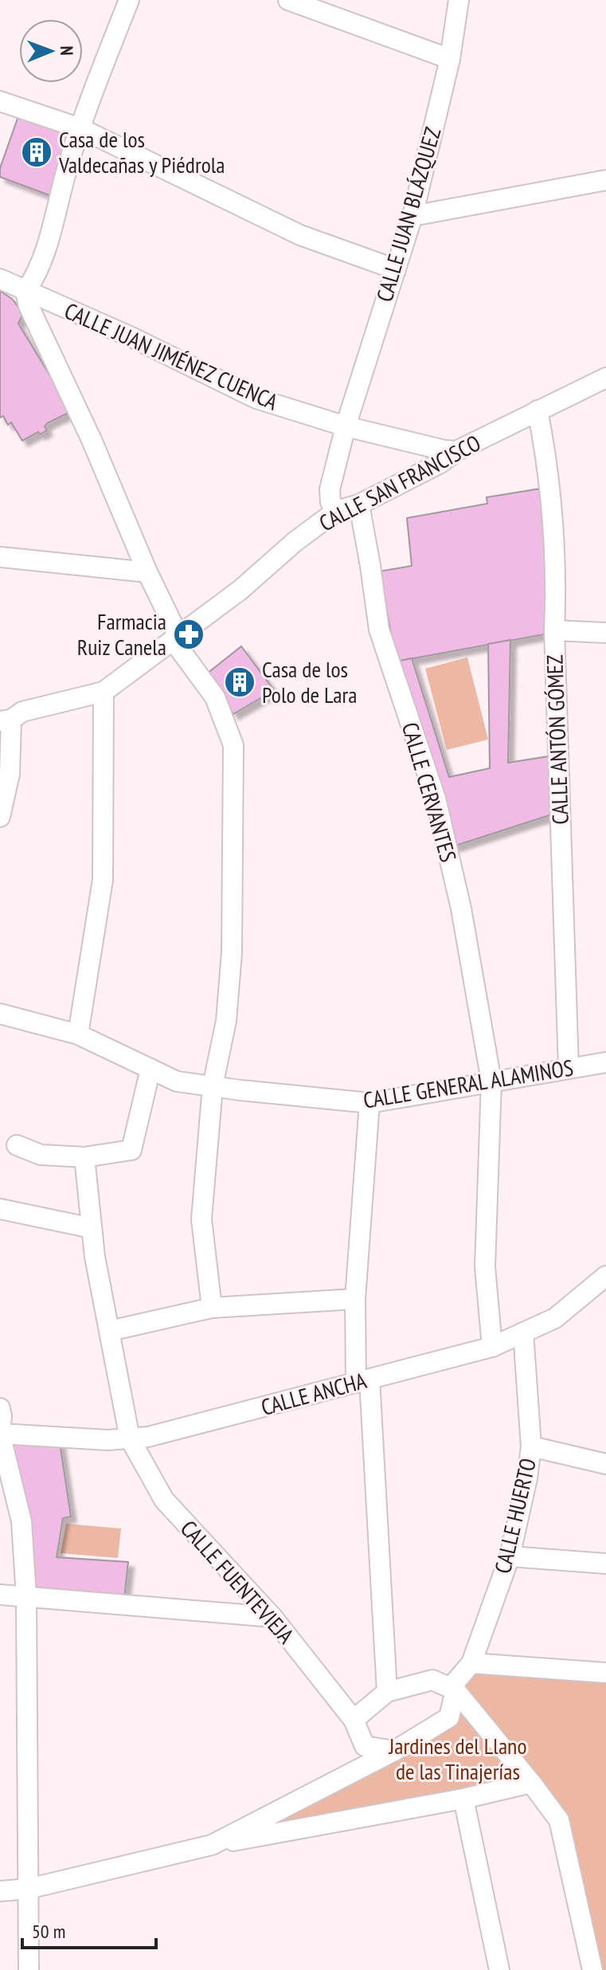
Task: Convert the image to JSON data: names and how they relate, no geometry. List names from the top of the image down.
{
  "streets": {
    "street": [
      "CALLE JUAN BLÁZQUEZ",
      "CALLE JUAN JIMÉNEZ CUENCA",
      "CALLE SAN FRANCISCO",
      "CALLE ANTÓN GÓMEZ",
      "CALLE CERVANTES",
      "CALLE GENERAL ALAMINOS",
      "CALLE ANCHA",
      "CALLE HUERTO",
      "CALLE FUENTEVIEJA"
    ]
  },
  "crossings": [
    ["CALLE JUAN BLÁZQUEZ", "CALLE JUAN JIMÉNEZ CUENCA"],
    ["CALLE JUAN BLÁZQUEZ", "CALLE SAN FRANCISCO"],
    ["CALLE JUAN JIMÉNEZ CUENCA", "CALLE SAN FRANCISCO"],
    ["CALLE SAN FRANCISCO", "CALLE ANTÓN GÓMEZ"],
    ["CALLE SAN FRANCISCO", "CALLE CERVANTES"],
    ["CALLE ANTÓN GÓMEZ", "CALLE GENERAL ALAMINOS"],
    ["CALLE CERVANTES", "CALLE GENERAL ALAMINOS"],
    ["CALLE CERVANTES", "CALLE ANCHA"],
    ["CALLE ANCHA", "CALLE HUERTO"],
    ["CALLE ANCHA", "CALLE FUENTEVIEJA"]
  ],
  "parks": ["Jardines del Llano de las Tinajerías"],
  "places": {
    "building": ["Casa de los Valdecañas y Piédrola", "Casa de los Polo de Lara"],
    "pharmacy": ["Farmacia Ruiz Canela"]
  },
  "scale_bar": "50 m",
  "north": "right"
}
